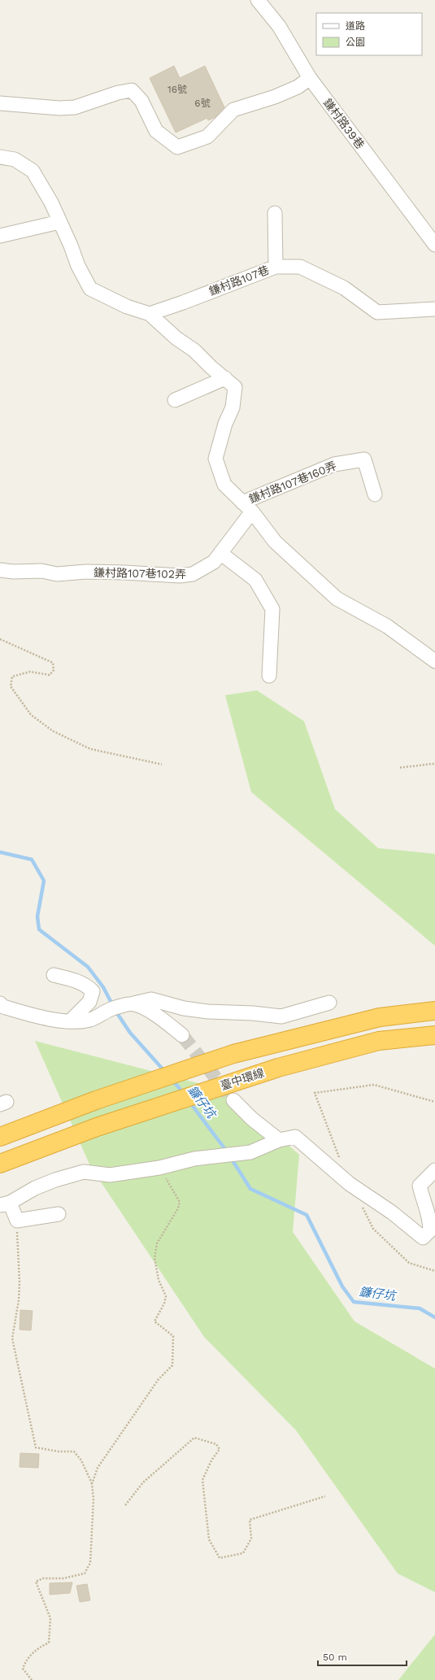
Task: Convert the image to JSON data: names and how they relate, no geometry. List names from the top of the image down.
{
  "streets": {
    "highway": ["臺中環線"],
    "street": [
      "鎌村路39巷",
      "鎌村路107巷",
      "鎌村路107巷160弄",
      "鎌村路107巷102弄"
    ]
  },
  "crossings": [
    ["鎌村路107巷160弄", "鎌村路107巷102弄"]
  ],
  "water": ["鐮仔坑"],
  "house_numbers": ["16號", "6號"],
  "legend": ["道路", "公園"],
  "scale_bar": "50 m"
}
